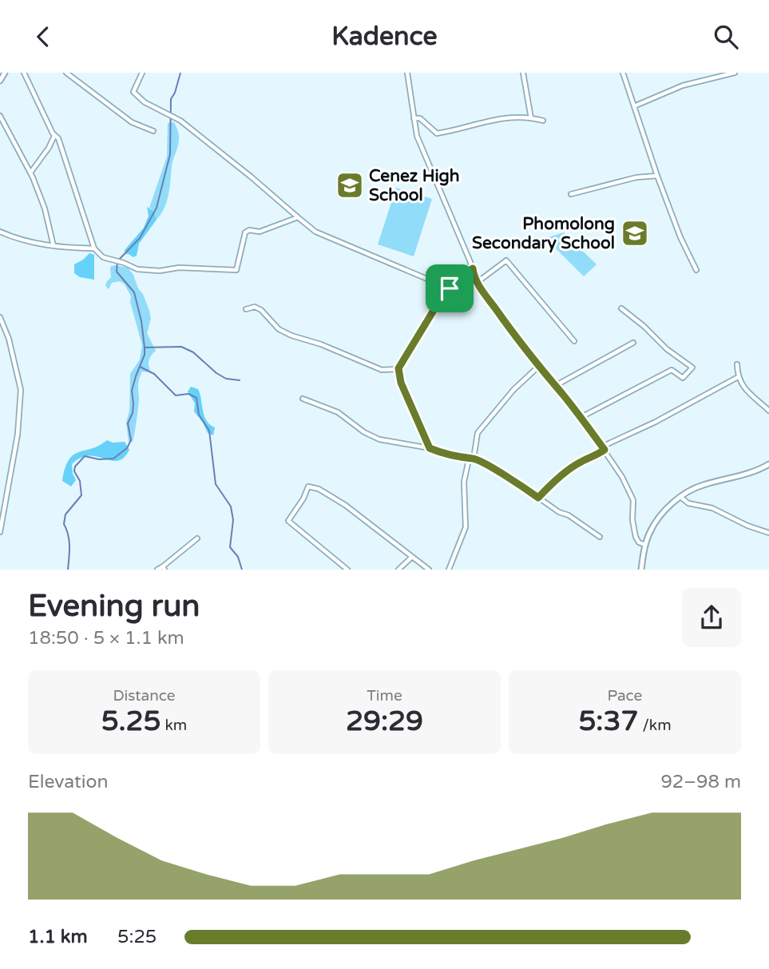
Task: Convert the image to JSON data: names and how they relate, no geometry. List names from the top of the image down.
{
  "places": {
    "school or university": ["Cenez High School", "Phomolong Secondary School"]
  },
  "page": {
    "header": "Kadence",
    "heading": ["Evening run", "18:50 · 5 × 1.1 km"],
    "stats": [
      ["Distance", "5.25 km"],
      ["Time", "29:29"],
      ["Pace", "5:37 /km"]
    ],
    "chart": ["Elevation", "92–98 m"],
    "list": [
      {
        "name": "1.1 km",
        "note": "5:25"
      }
    ]
  }
}
